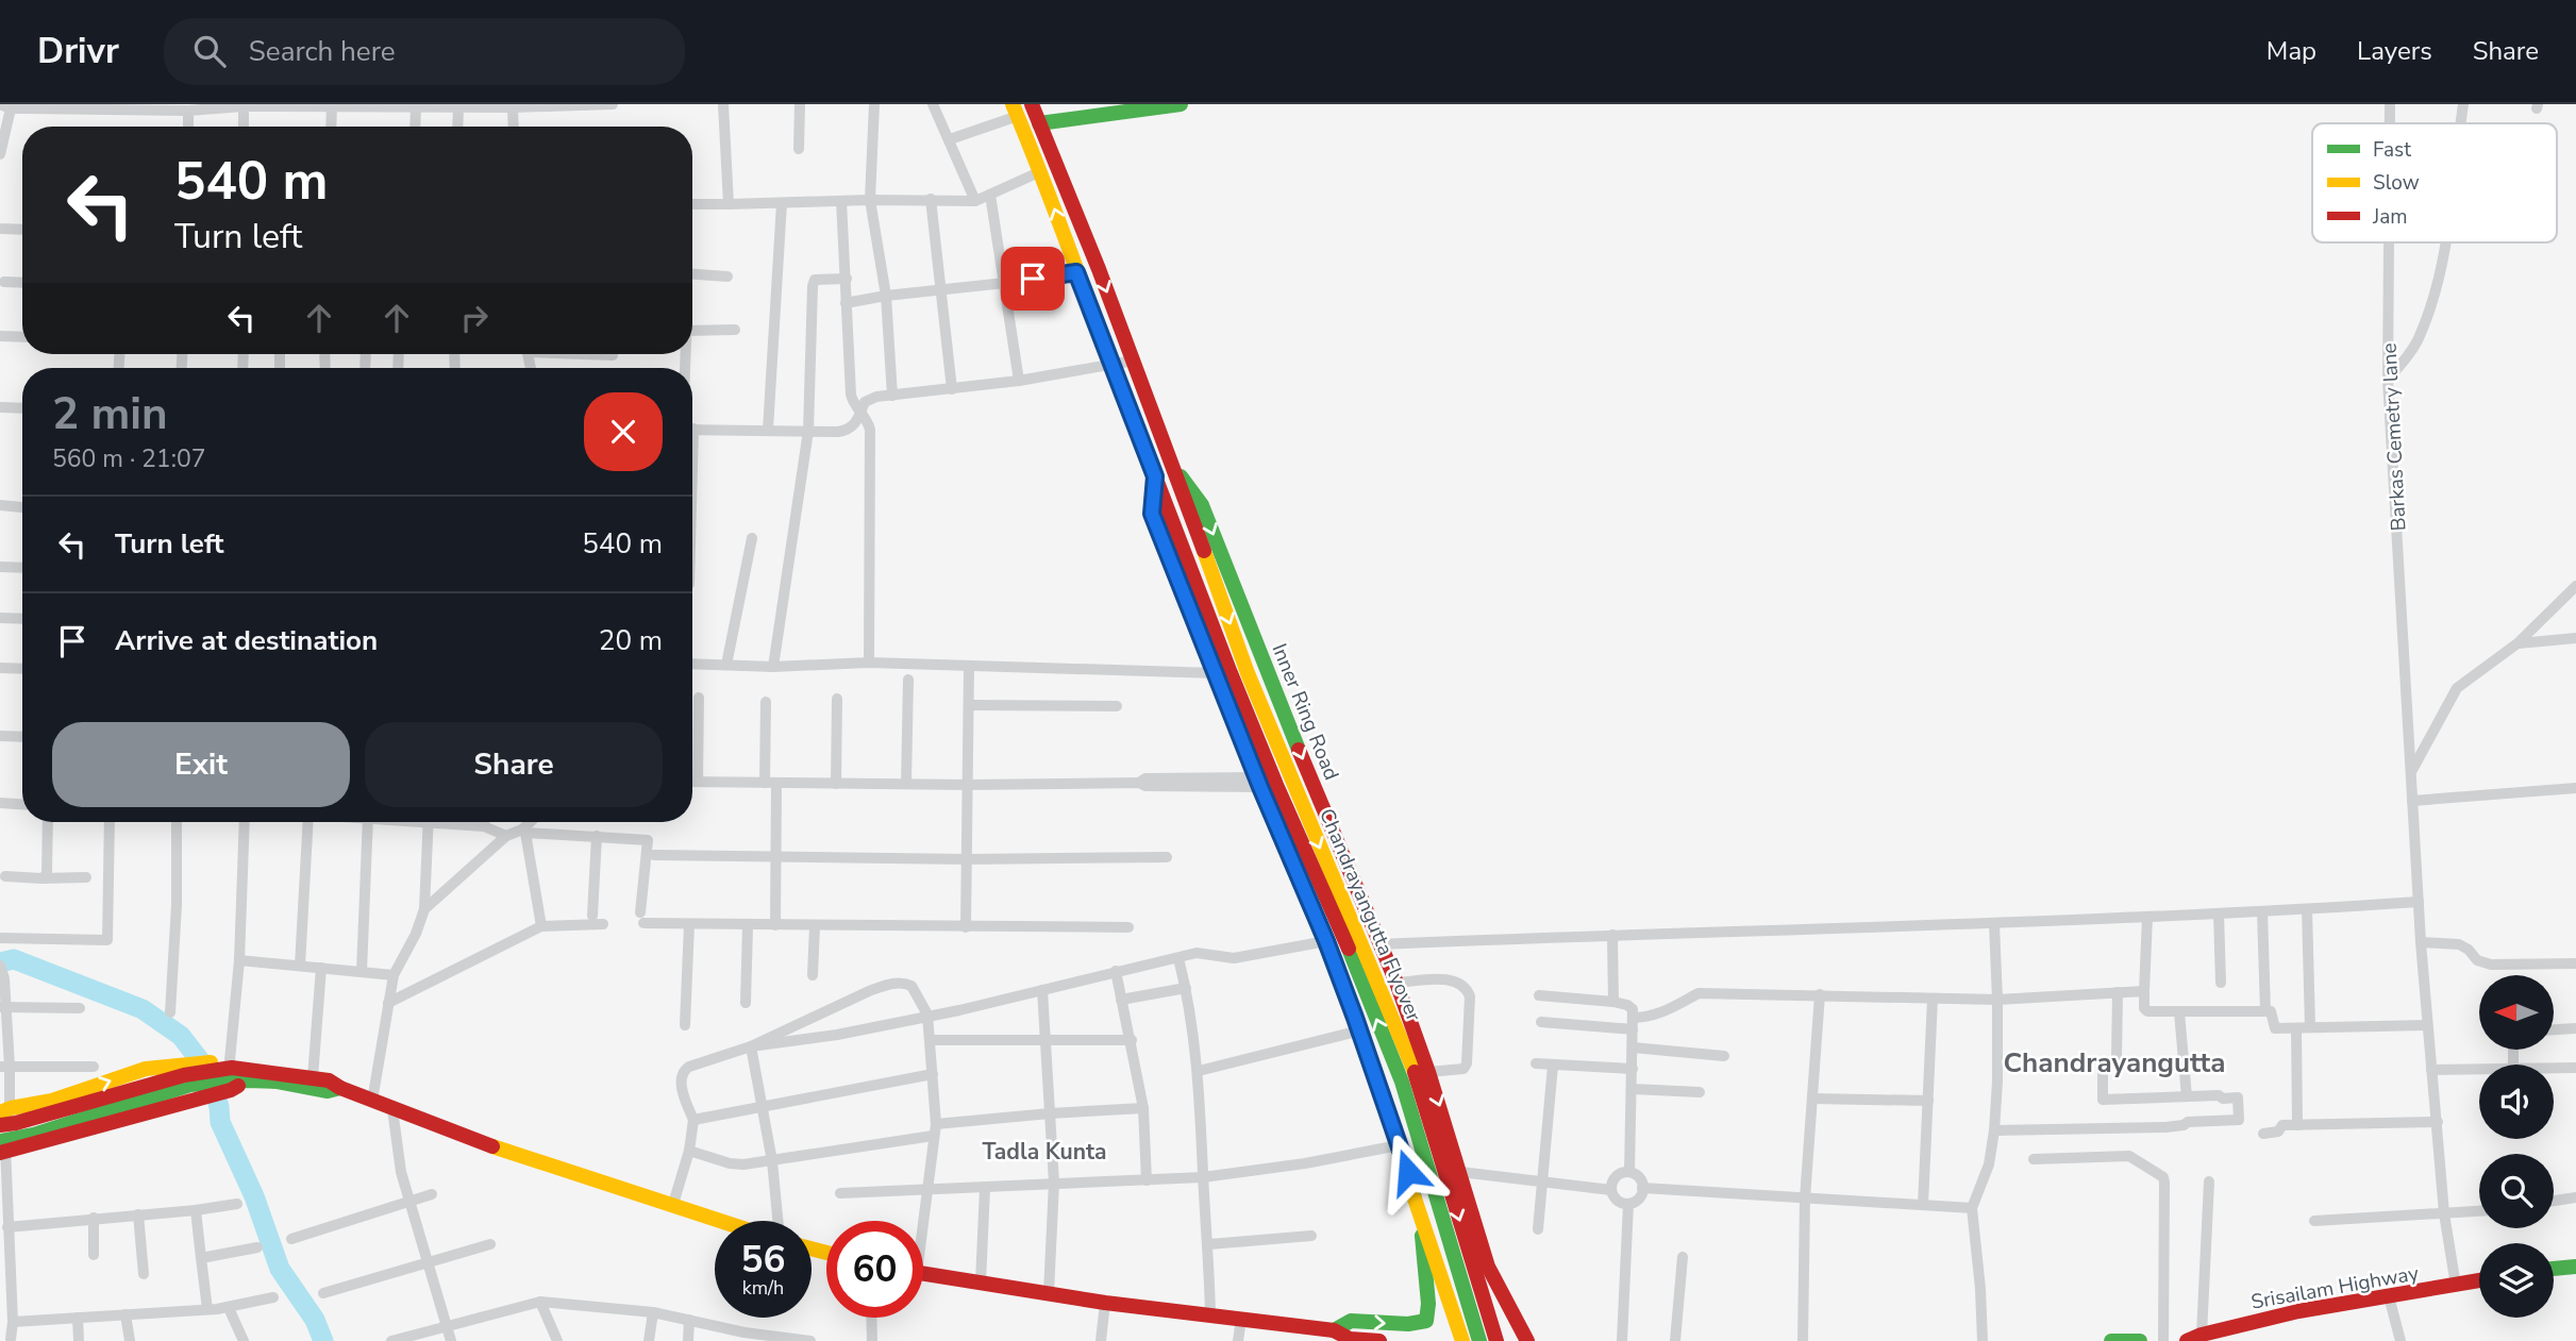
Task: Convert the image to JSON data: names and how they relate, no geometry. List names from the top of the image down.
{
  "streets": {
    "main road": ["Inner Ring Road", "Chandrayangutta Flyover", "Srisailam Highway"],
    "street": ["Barkas Cemetry lane"]
  },
  "crossings": [
    ["Barkas Cemetry lane", "Srisailam Highway"],
    ["Inner Ring Road", "Chandrayangutta Flyover"]
  ],
  "districts": ["Chandrayangutta", "Tadla Kunta"],
  "legend": ["Fast", "Slow", "Jam"],
  "north": "left",
  "page": {
    "header": "Drivr",
    "search": "Search here",
    "nav": ["Map", "Layers", "Share"],
    "turn": ["540 m", "Turn left"],
    "heading": ["2 min", "560 m · 21:07"],
    "list": [
      {
        "name": "Turn left",
        "value": "540 m"
      },
      {
        "name": "Arrive at destination",
        "value": "20 m"
      }
    ],
    "buttons": ["Exit", "Share"],
    "speed": "56 km/h",
    "limit": "60"
  }
}
